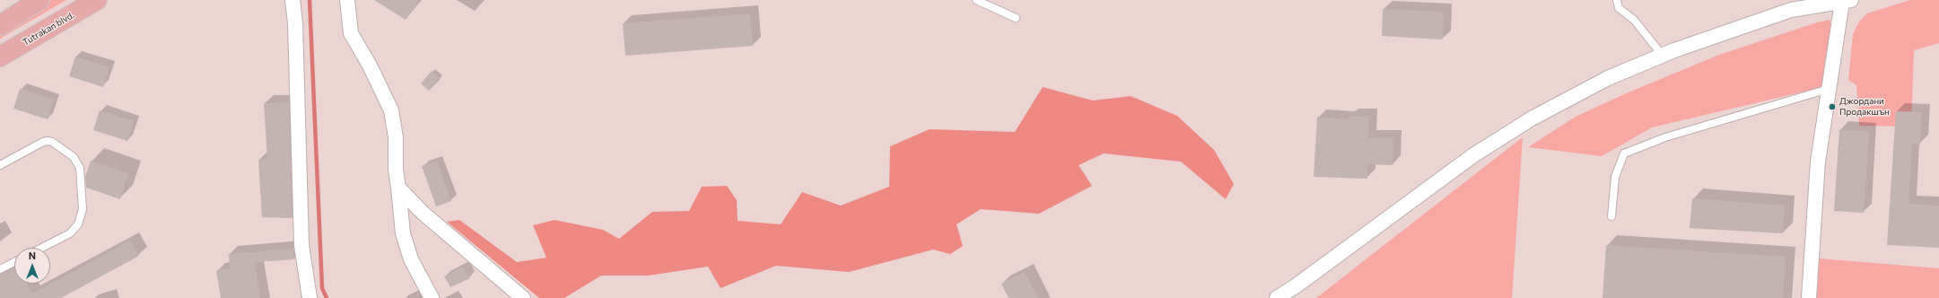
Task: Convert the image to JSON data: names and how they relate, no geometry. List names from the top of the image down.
{
  "streets": {
    "main road": ["Tutrakan blvd."]
  },
  "places": ["Джордани Продакшън"],
  "north": "top"
}
